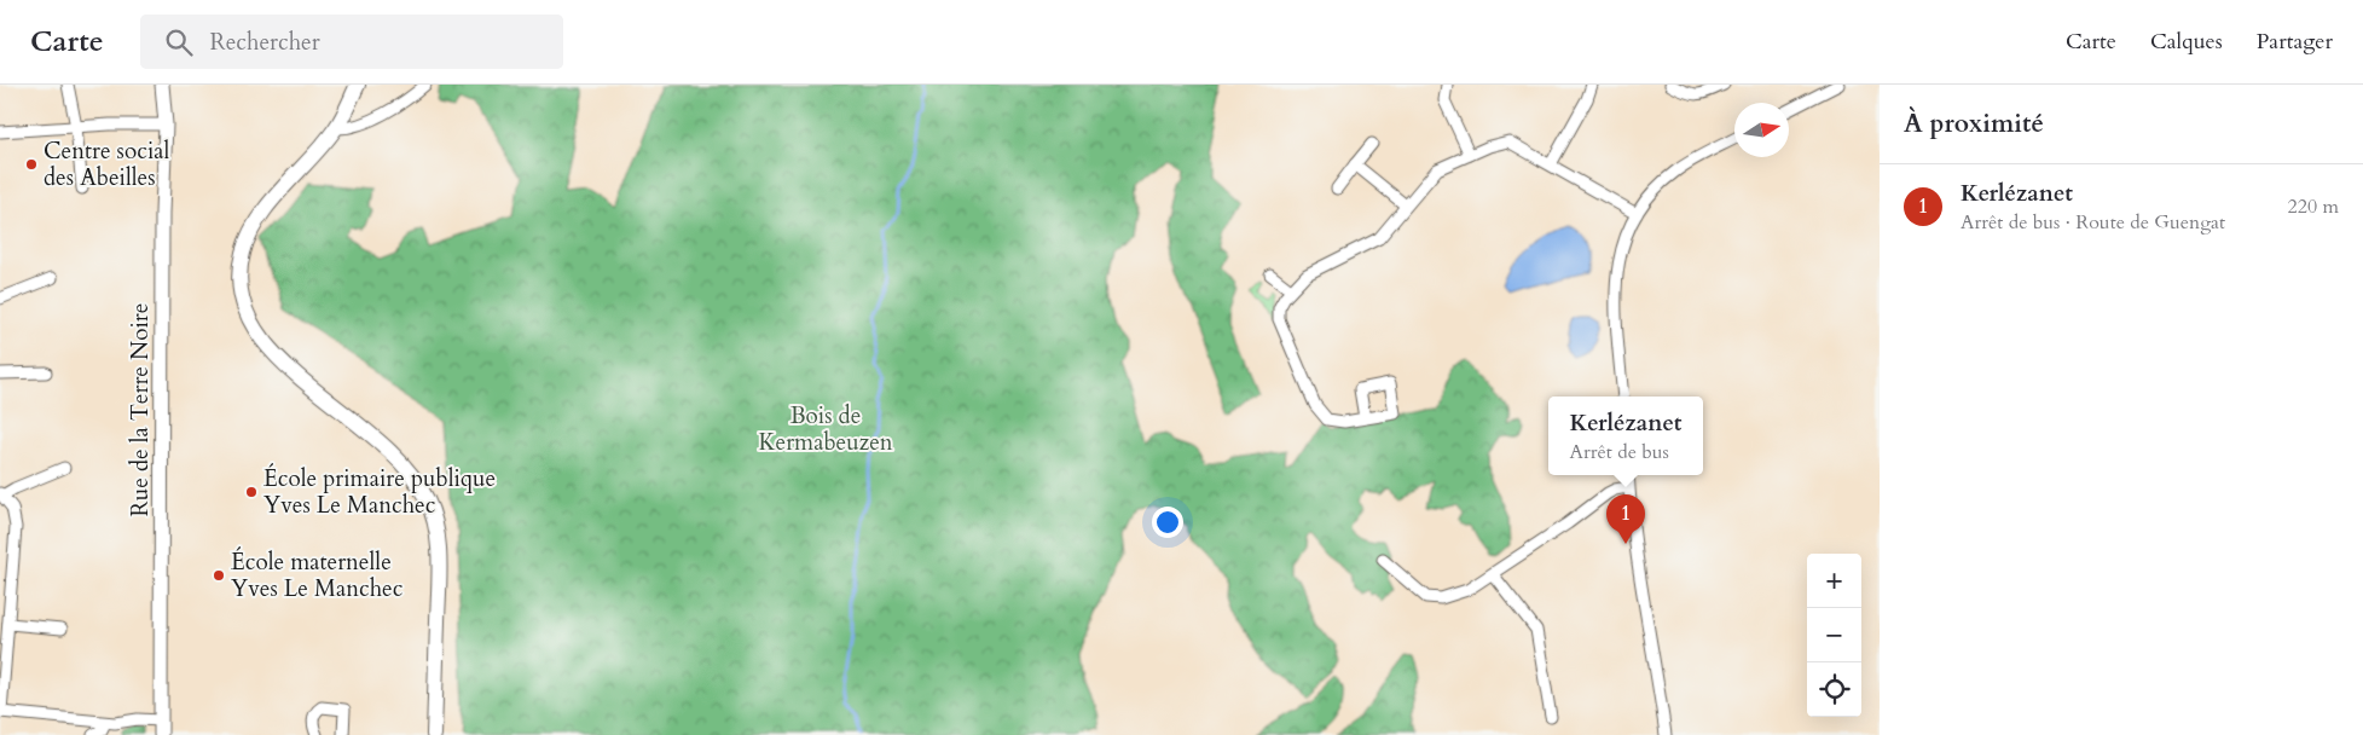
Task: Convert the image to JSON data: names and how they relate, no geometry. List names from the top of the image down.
{
  "streets": {
    "street": ["Rue de la Terre Noire"]
  },
  "parks": ["Bois de Kermabeuzen"],
  "places": ["Centre social des Abeilles", "École primaire publique Yves Le Manchec", "École maternelle Yves Le Manchec"],
  "north": "right",
  "page": {
    "header": "Carte",
    "search": "Rechercher",
    "nav": ["Carte", "Calques", "Partager"],
    "heading": "À proximité",
    "list": [
      {
        "mark": "1",
        "name": "Kerlézanet",
        "note": "Arrêt de bus · Route de Guengat",
        "value": "220 m"
      }
    ],
    "popup": ["Kerlézanet", "Arrêt de bus"],
    "pins": "1",
    "map_buttons": ["+", "−"]
  }
}
